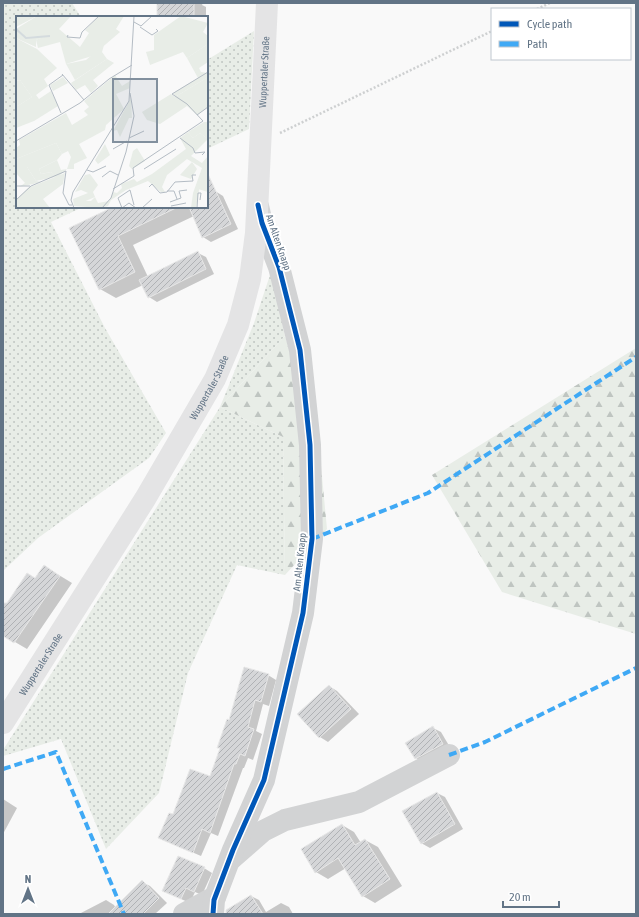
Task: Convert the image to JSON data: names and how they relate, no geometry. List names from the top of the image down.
{
  "streets": {
    "main road": ["Wuppertaler Straße"],
    "street": ["Am Alten Knapp"]
  },
  "crossings": [
    ["Wuppertaler Straße", "Am Alten Knapp"]
  ],
  "legend": ["Cycle path", "Path"],
  "scale_bar": "20 m",
  "north": "top"
}
